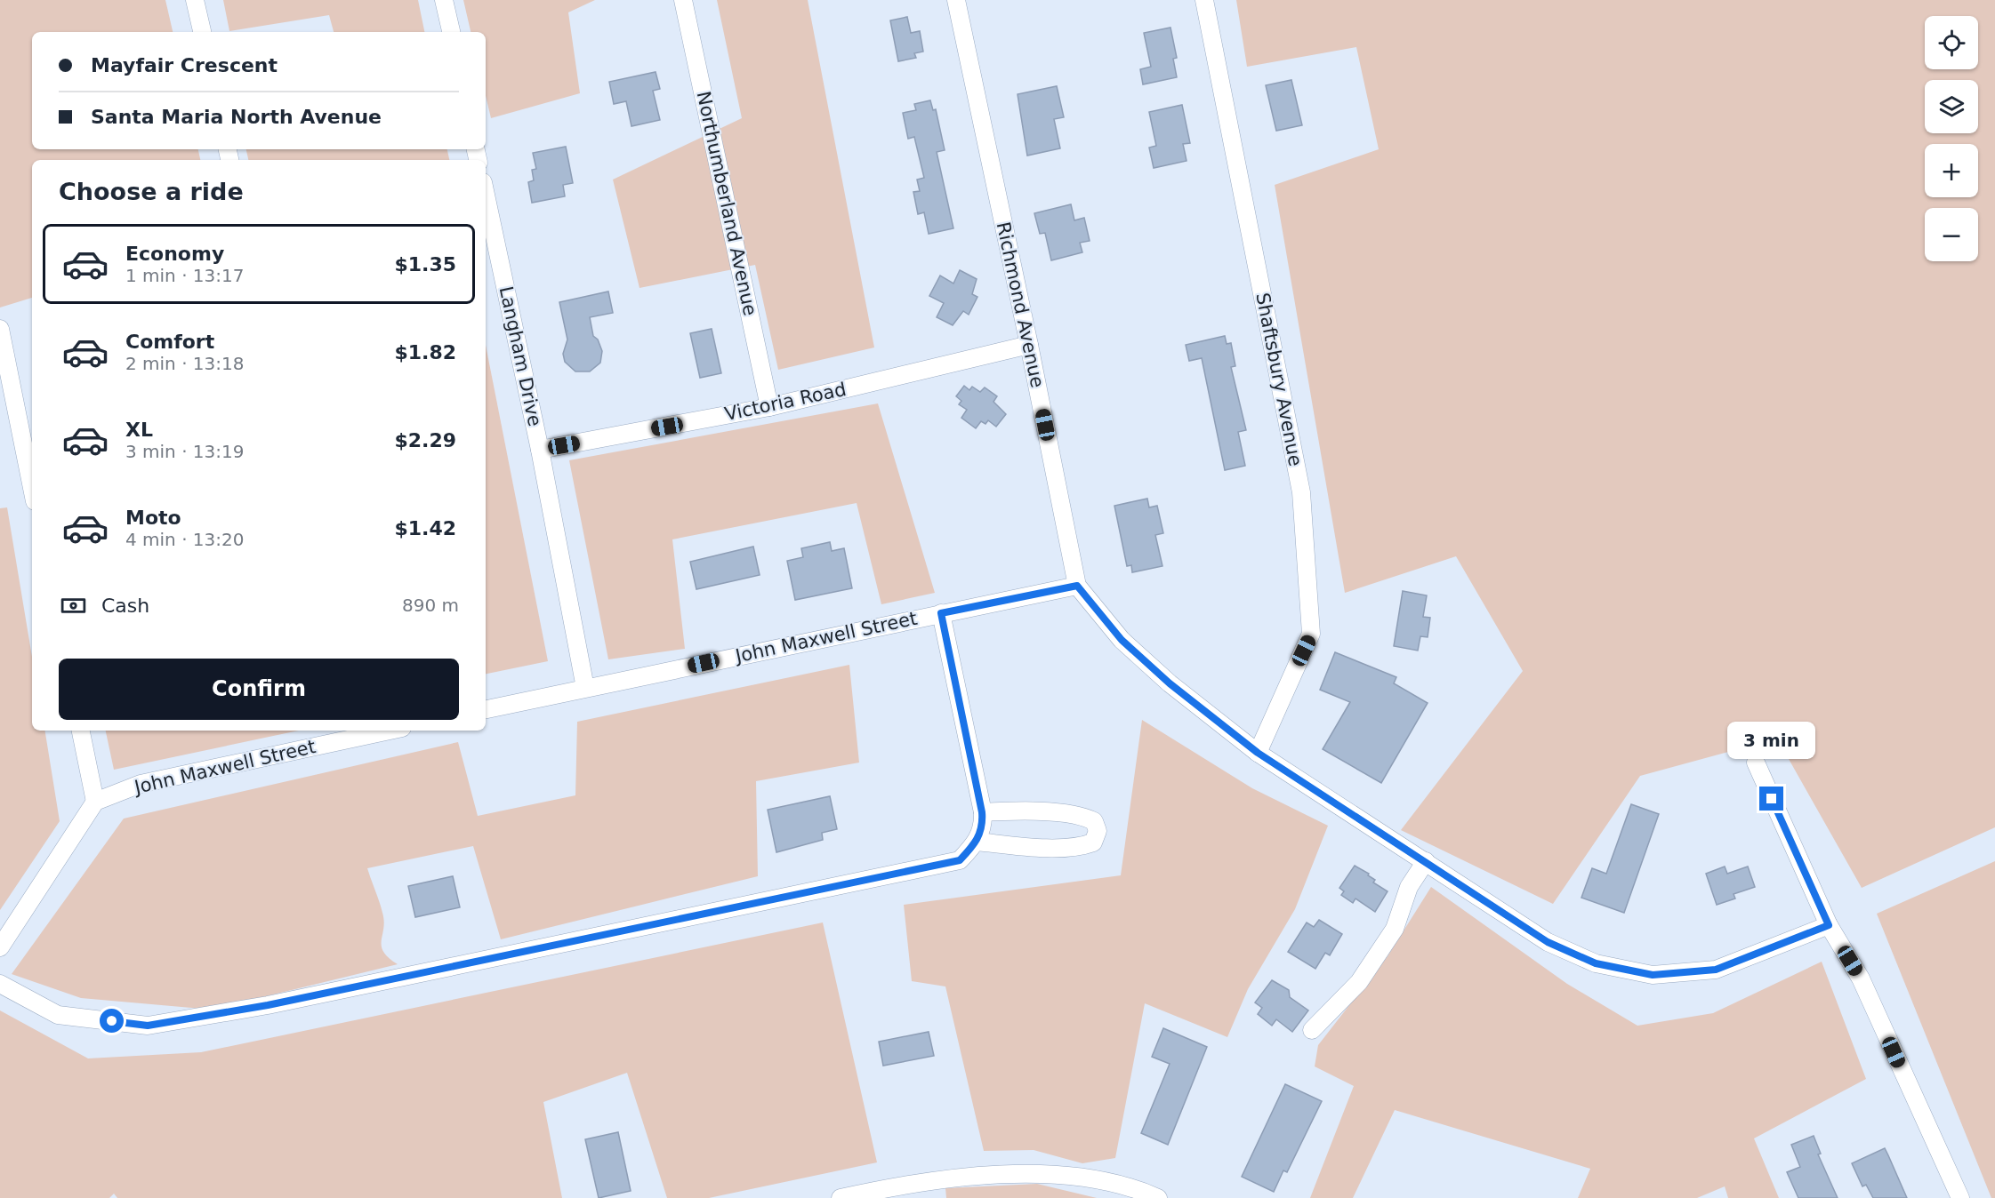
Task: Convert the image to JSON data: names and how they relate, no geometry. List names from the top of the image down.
{
  "streets": {
    "street": [
      "Northumberland Avenue",
      "Richmond Avenue",
      "Langham Drive",
      "Shaftsbury Avenue",
      "Victoria Road",
      "John Maxwell Street"
    ]
  },
  "crossings": [
    ["Northumberland Avenue", "Victoria Road"],
    ["Richmond Avenue", "Shaftsbury Avenue"],
    ["Richmond Avenue", "Victoria Road"],
    ["Richmond Avenue", "John Maxwell Street"],
    ["Langham Drive", "Victoria Road"],
    ["Langham Drive", "John Maxwell Street"]
  ],
  "page": {
    "map_buttons": ["+", "−"],
    "banner": ["Mayfair Crescent", "Santa Maria North Avenue"],
    "heading": "Choose a ride",
    "list": [
      {
        "name": "Economy",
        "note": "1 min · 13:17",
        "value": "$1.35"
      },
      {
        "name": "Comfort",
        "note": "2 min · 13:18",
        "value": "$1.82"
      },
      {
        "name": "XL",
        "note": "3 min · 13:19",
        "value": "$2.29"
      },
      {
        "name": "Moto",
        "note": "4 min · 13:20",
        "value": "$1.42"
      }
    ],
    "pay": ["Cash", "890 m"],
    "buttons": "Confirm",
    "bubble": "3 min"
  }
}
